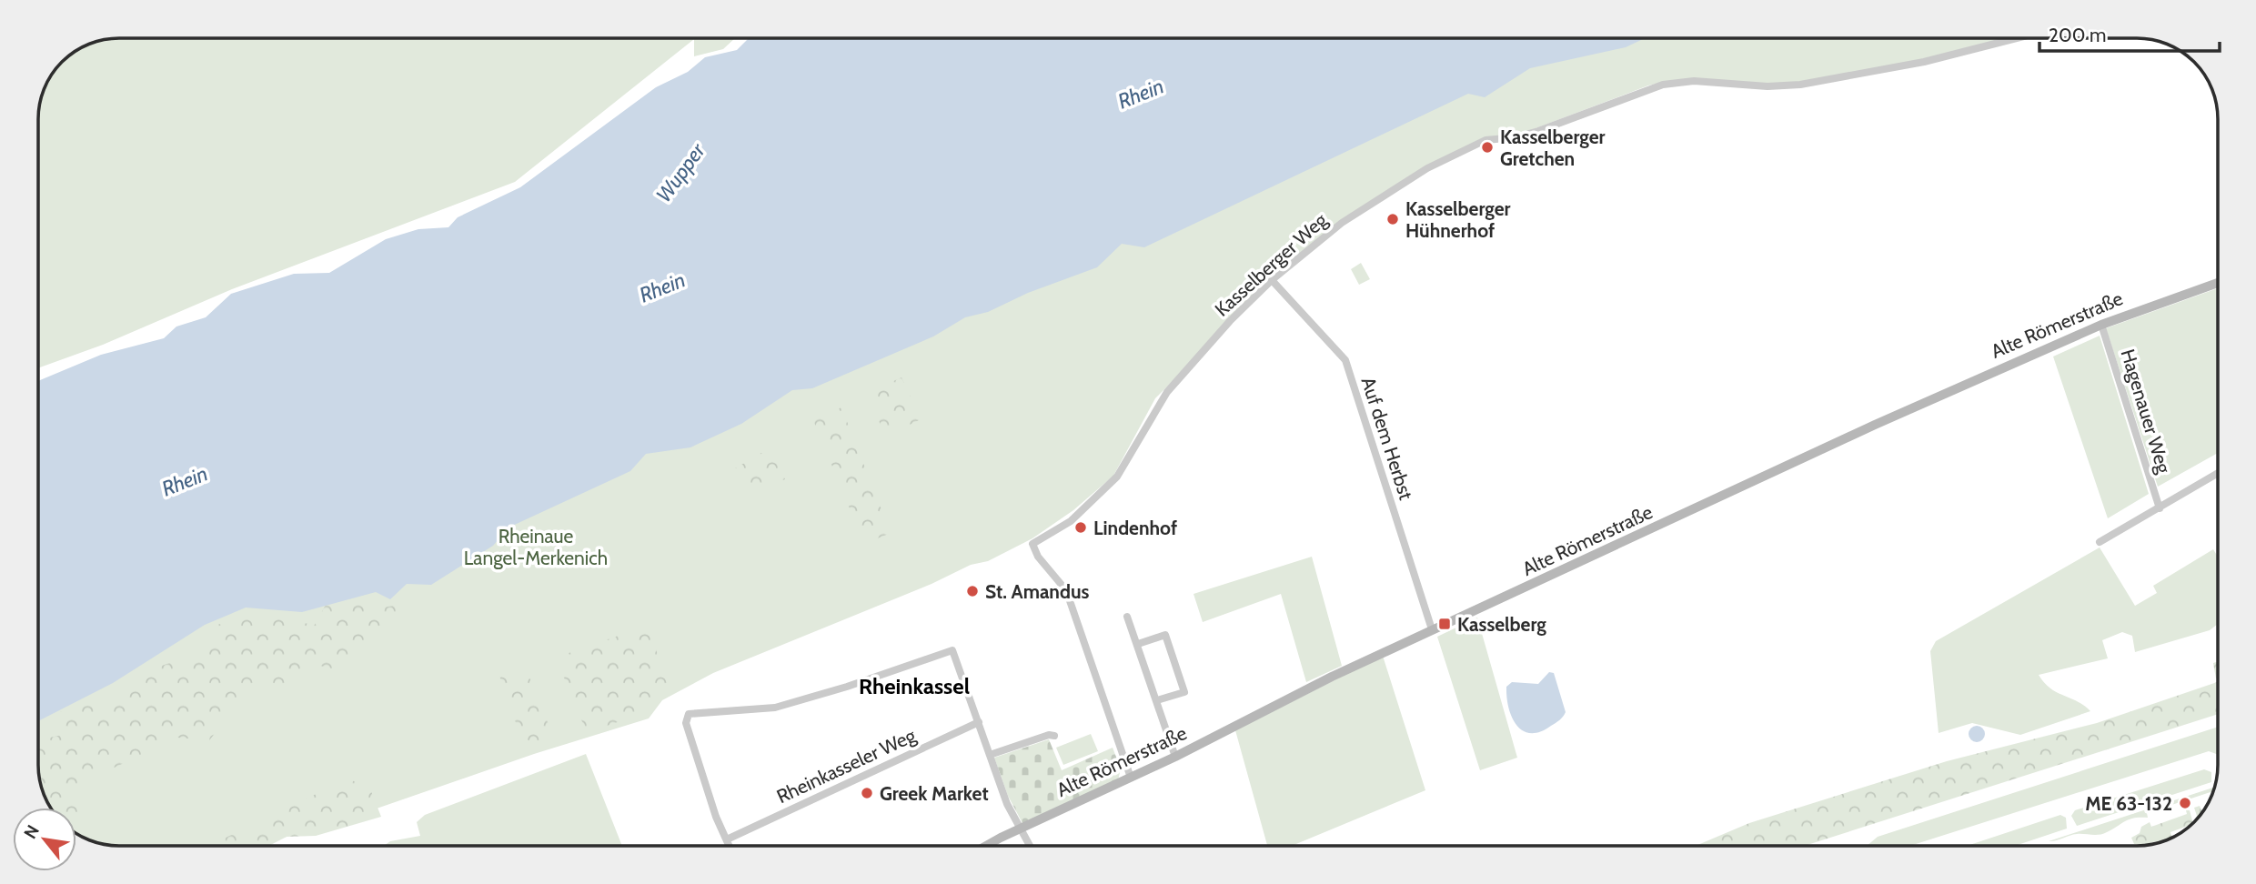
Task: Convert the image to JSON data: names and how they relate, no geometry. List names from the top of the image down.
{
  "streets": {
    "street": [
      "Kasselberger Weg",
      "Alte Römerstraße",
      "Hagenauer Weg",
      "Auf dem Herbst",
      "Rheinkasseler Weg"
    ]
  },
  "crossings": [
    ["Kasselberger Weg", "Alte Römerstraße"],
    ["Kasselberger Weg", "Auf dem Herbst"],
    ["Alte Römerstraße", "Hagenauer Weg"],
    ["Alte Römerstraße", "Auf dem Herbst"]
  ],
  "districts": ["Rheinkassel"],
  "water": ["Rhein", "Wupper"],
  "parks": ["Rheinaue Langel-Merkenich"],
  "places": {
    "other": [
      "Kasselberger Gretchen",
      "Kasselberger Hühnerhof",
      "Lindenhof",
      "St. Amandus",
      "Greek Market",
      "ME 63-132"
    ],
    "transit": ["Kasselberg"]
  },
  "scale_bar": "200 m",
  "north": "top left"
}
